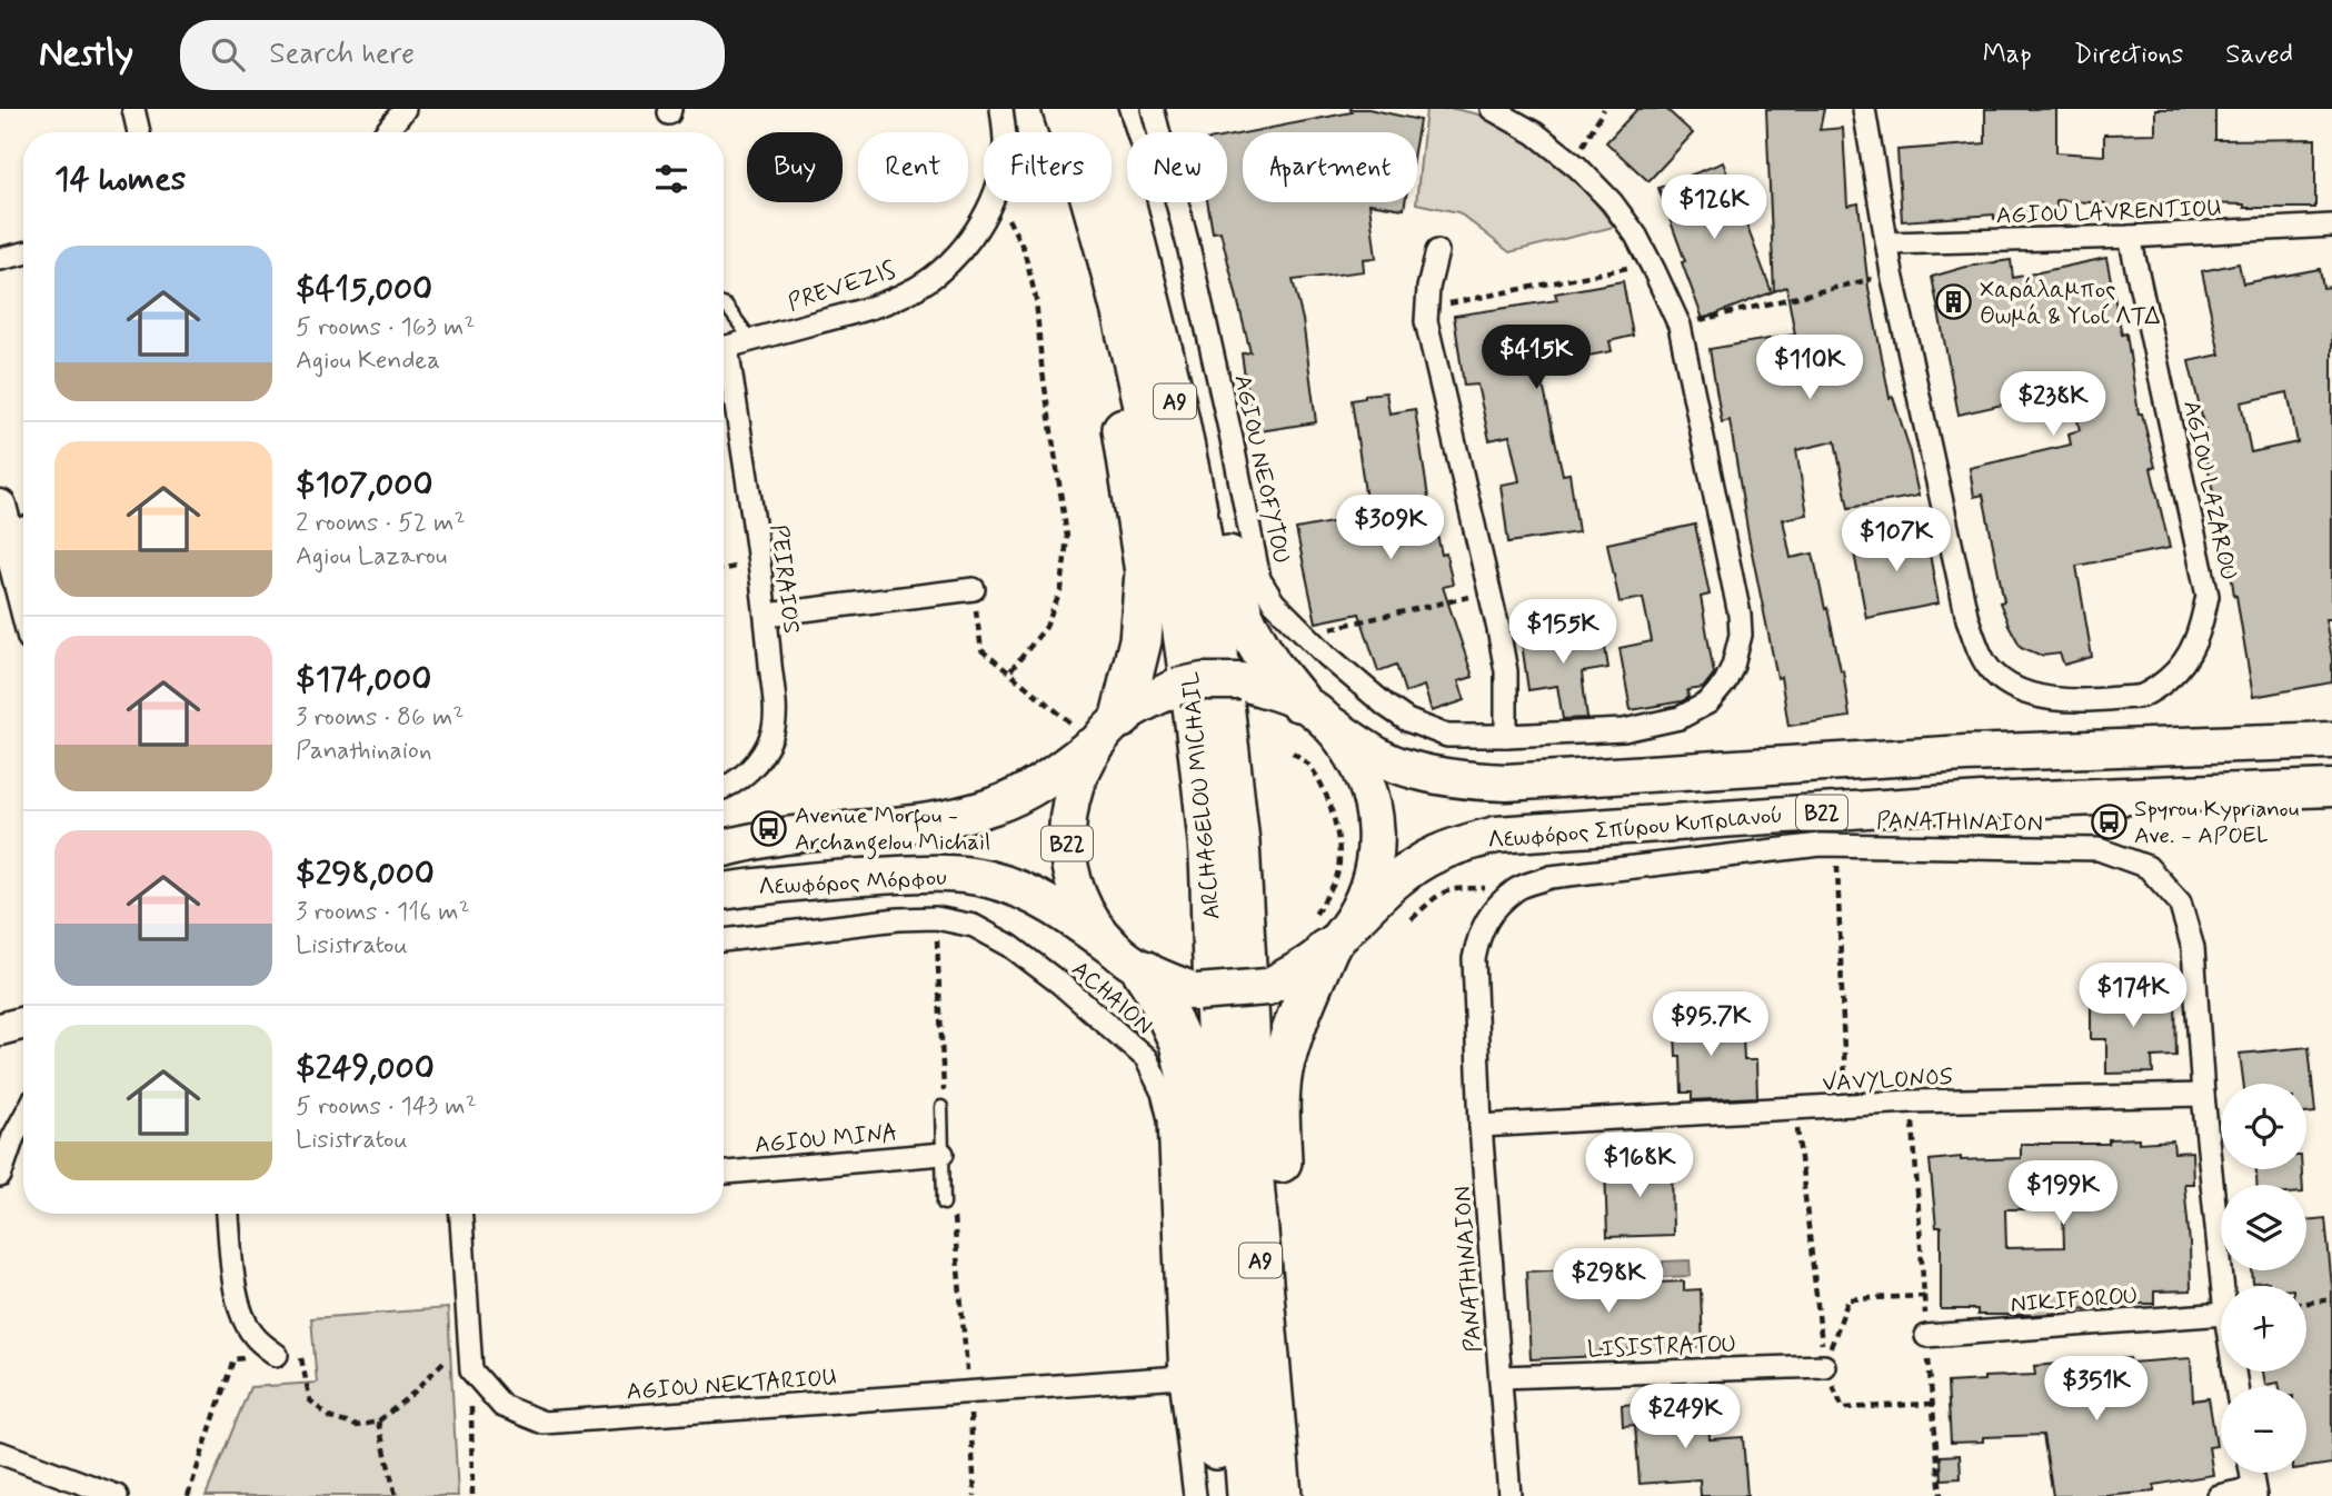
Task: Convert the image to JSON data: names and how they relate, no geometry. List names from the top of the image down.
{
  "streets": {
    "highway": ["A9", "ARCHAGELOU MICHAIL"],
    "main road": ["B22", "Λεωφόρος Σπύρου Κυπριανού", "Λεωφόρος Μόρφου"],
    "street": [
      "AGIOU LAVRENTIOU",
      "PREVEZIS",
      "AGIOU NEOFYTOU",
      "AGIOU LAZAROU",
      "PEIRAIOS",
      "PANATHINAION",
      "ACHAION",
      "VAVYLONOS",
      "AGIOU MINA",
      "NIKIFOROU",
      "LISISTRATOU",
      "AGIOU NEKTARIOU"
    ]
  },
  "crossings": [
    ["AGIOU LAVRENTIOU", "AGIOU LAZAROU"],
    ["B22", "Λεωφόρος Σπύρου Κυπριανού"],
    ["B22", "Λεωφόρος Μόρφου"],
    ["PANATHINAION", "VAVYLONOS"],
    ["PANATHINAION", "LISISTRATOU"],
    ["ACHAION", "AGIOU NEKTARIOU"]
  ],
  "places": {
    "building": ["Χαράλαμπος Θωμά & Υιοί ΛΤΔ"],
    "bus stop": ["Spyrou Kyprianou Ave. - APOEL", "Avenue Morfou - Archangelou Michail"]
  },
  "page": {
    "header": "Nestly",
    "search": "Search here",
    "nav": ["Map", "Directions", "Saved"],
    "chip": [
      "Buy",
      "Rent",
      "Filters",
      "New",
      "Apartment"
    ],
    "heading": "14 homes",
    "price": [
      "$126K",
      "$415K",
      "$110K",
      "$238K",
      "$309K",
      "$107K",
      "$155K",
      "$174K",
      "$95.7K",
      "$168K",
      "$199K",
      "$298K",
      "$351K",
      "$249K"
    ],
    "list": [
      {
        "name": "$415,000",
        "note": "5 rooms · 163 m² · Agiou Kendea"
      },
      {
        "name": "$107,000",
        "note": "2 rooms · 52 m² · Agiou Lazarou"
      },
      {
        "name": "$174,000",
        "note": "3 rooms · 86 m² · Panathinaion"
      },
      {
        "name": "$298,000",
        "note": "3 rooms · 116 m² · Lisistratou"
      },
      {
        "name": "$249,000",
        "note": "5 rooms · 143 m² · Lisistratou"
      }
    ],
    "map_buttons": ["+", "−"]
  }
}
